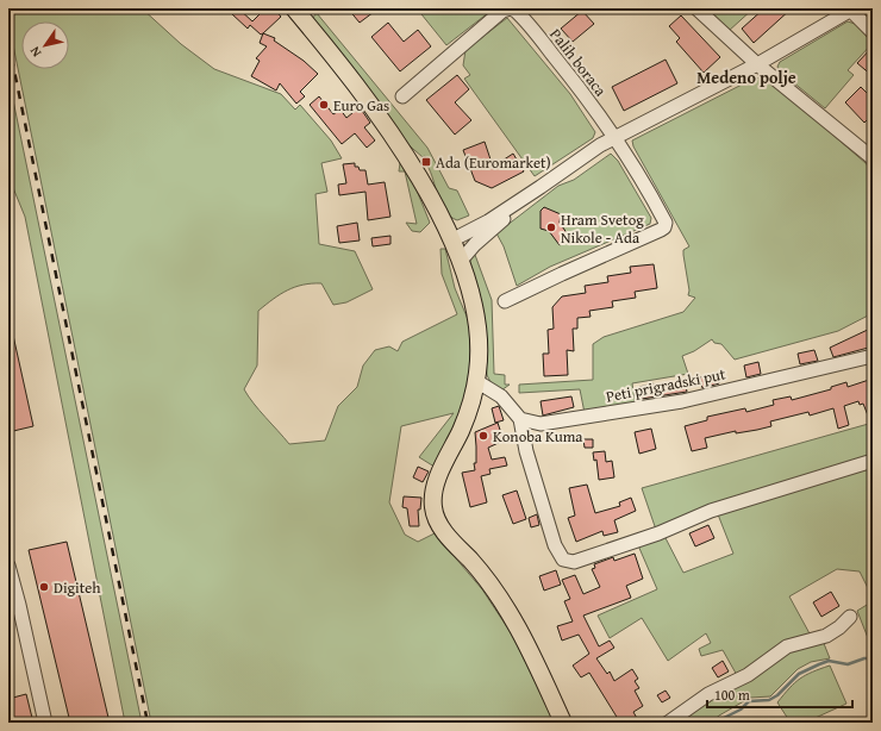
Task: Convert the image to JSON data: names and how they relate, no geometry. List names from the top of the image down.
{
  "streets": {
    "street": ["Palih boraca", "Peti prigradski put"]
  },
  "districts": ["Medeno polje"],
  "places": {
    "other": [
      "Euro Gas",
      "Hram Svetog Nikole - Ada",
      "Konoba Kuma",
      "Digiteh"
    ],
    "transit": ["Ada (Euromarket)"]
  },
  "scale_bar": "100 m",
  "north": "bottom left"
}
